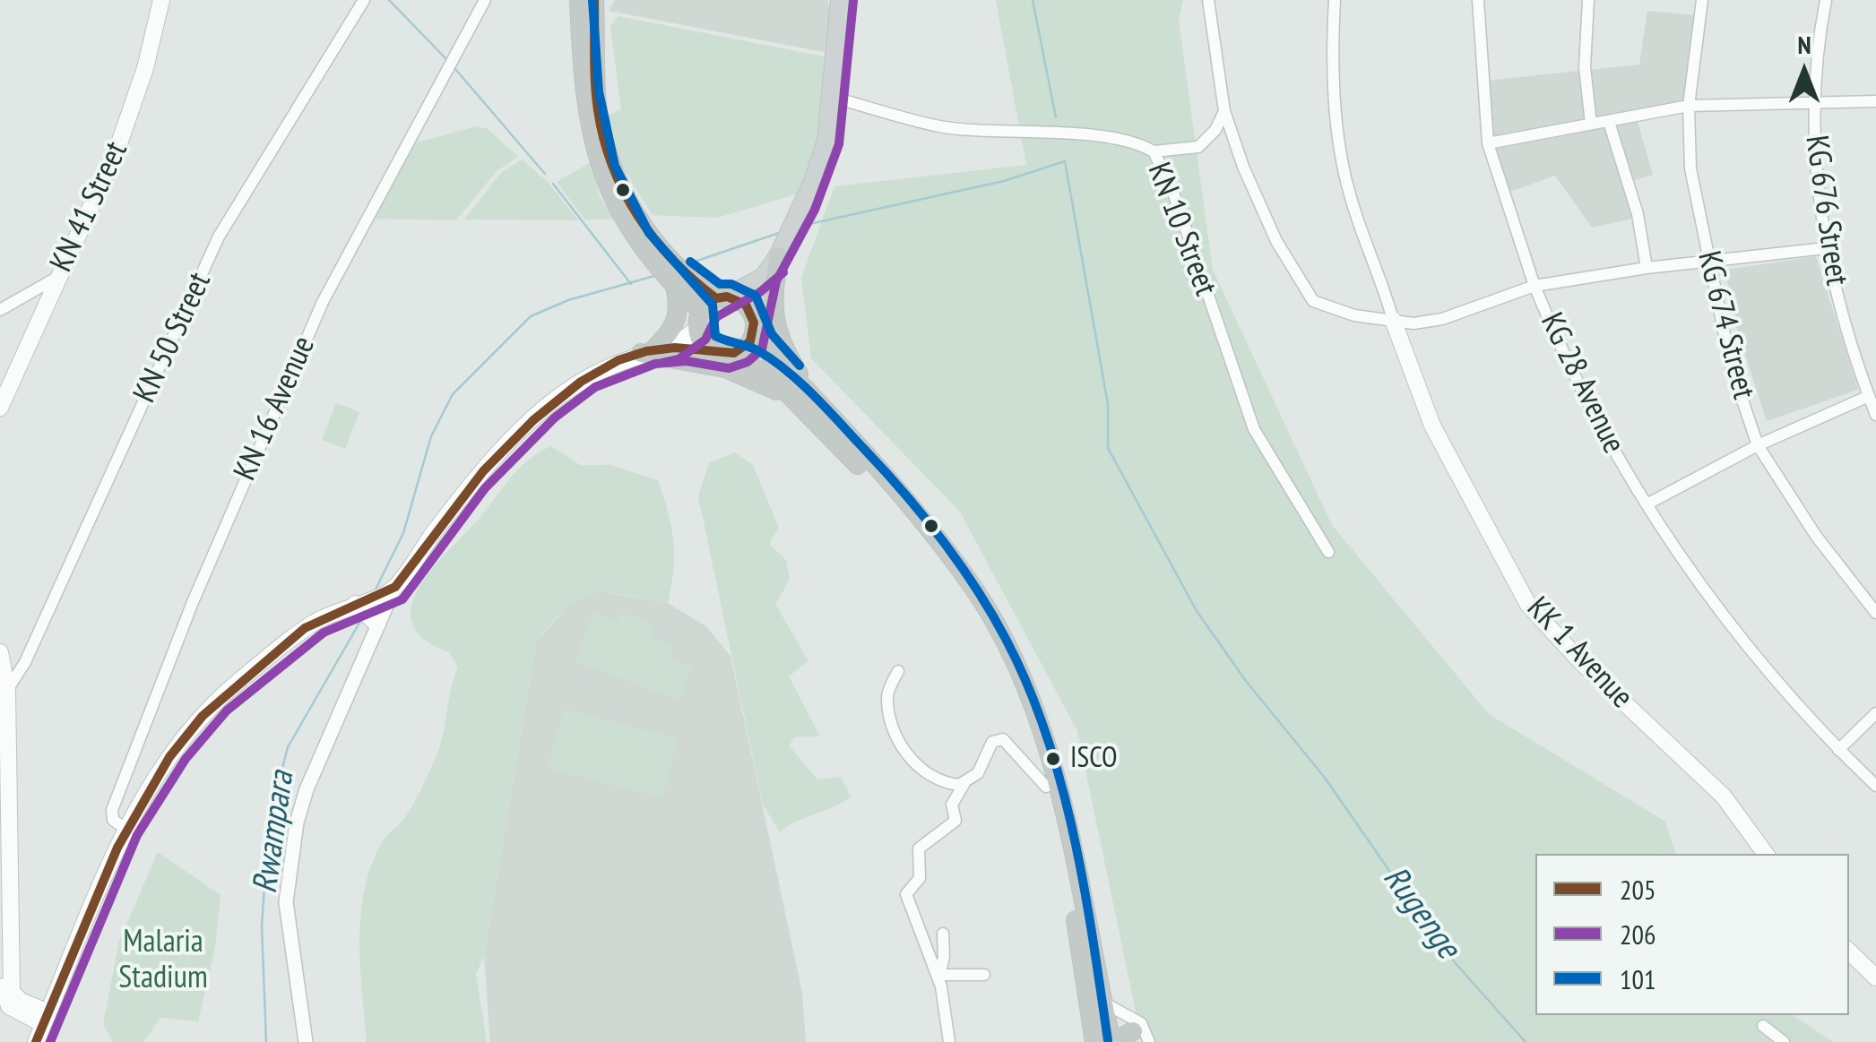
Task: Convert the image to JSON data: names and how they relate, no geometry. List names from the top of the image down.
{
  "streets": {
    "main road": ["KN 41 Street", "KK 1 Avenue"],
    "street": [
      "KG 676 Street",
      "KN 10 Street",
      "KG 674 Street",
      "KN 50 Street",
      "KG 28 Avenue",
      "KN 16 Avenue"
    ]
  },
  "crossings": [
    ["KG 28 Avenue", "KK 1 Avenue"]
  ],
  "water": ["Rwampara", "Rugenge"],
  "parks": ["Malaria Stadium"],
  "places": ["ISCO"],
  "lines": ["transit line 205", "transit line 101", "transit line 206"],
  "legend": ["205", "206", "101"],
  "north": "top"
}
